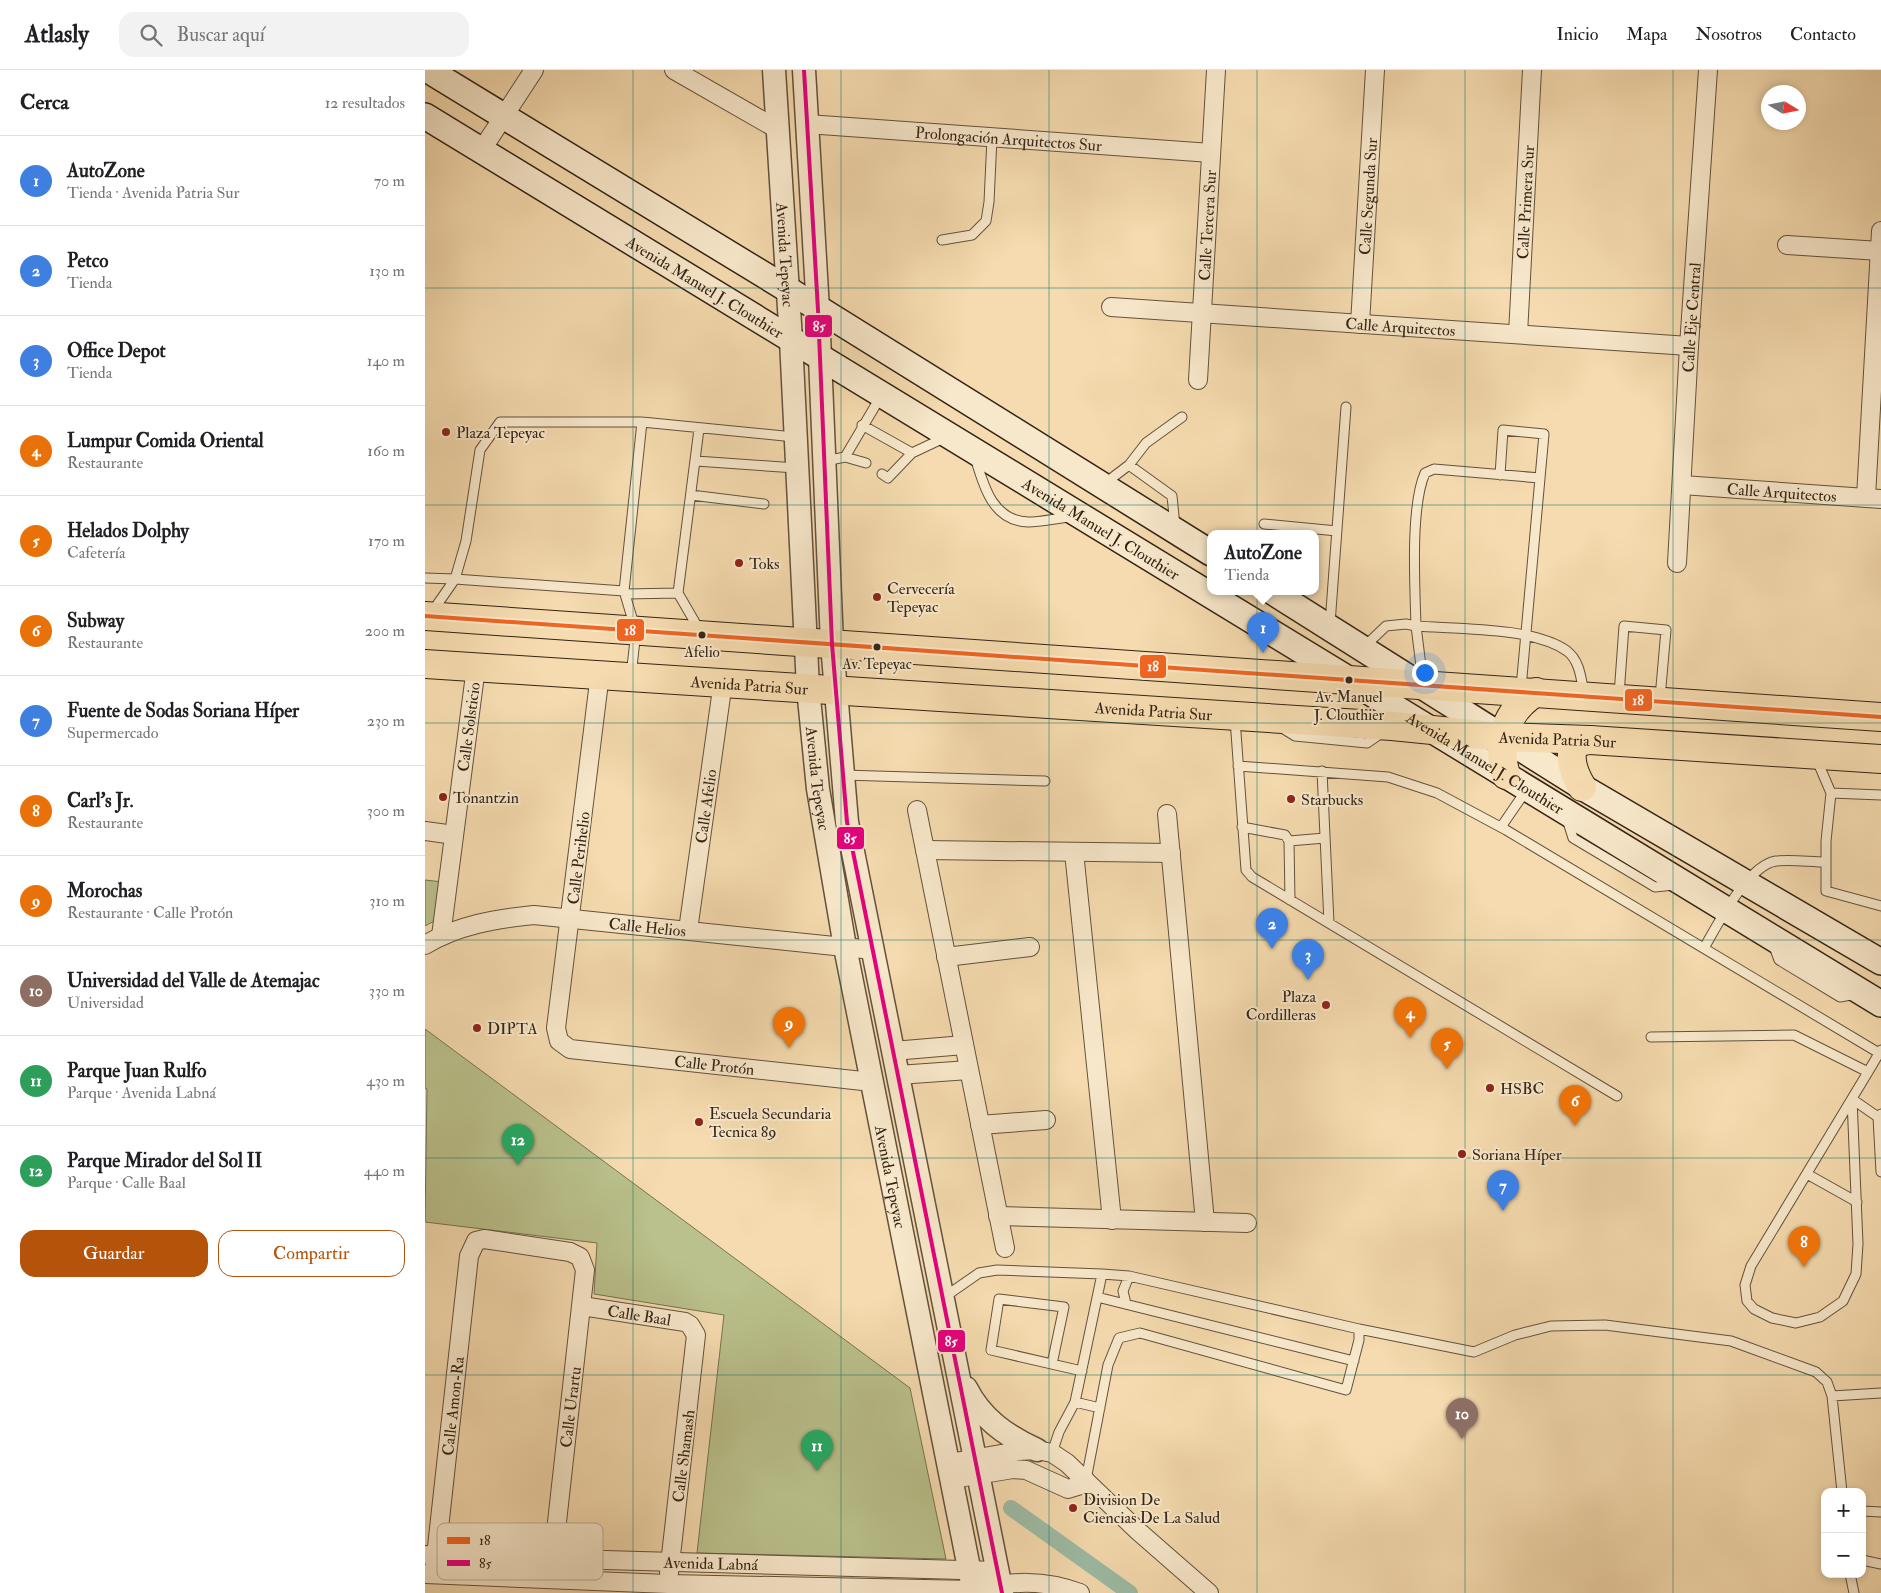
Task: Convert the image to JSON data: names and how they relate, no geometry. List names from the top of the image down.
{
  "streets": {
    "main road": ["Avenida Manuel J. Clouthier", "Avenida Patria Sur"],
    "street": [
      "Prolongación Arquitectos Sur",
      "Calle Segunda Sur",
      "Calle Primera Sur",
      "Calle Tercera Sur",
      "Avenida Tepeyac",
      "Calle Eje Central",
      "Calle Arquitectos",
      "Calle Solsticio",
      "Calle Afelio",
      "Calle Perihelio",
      "Calle Helios",
      "Calle Protón",
      "Calle Baal",
      "Calle Amon-Ra",
      "Calle Urartu",
      "Calle Shamash",
      "Avenida Labná"
    ]
  },
  "crossings": [
    ["Prolongación Arquitectos Sur", "Calle Tercera Sur"],
    ["Prolongación Arquitectos Sur", "Avenida Tepeyac"],
    ["Calle Segunda Sur", "Calle Arquitectos"],
    ["Calle Primera Sur", "Calle Arquitectos"],
    ["Calle Tercera Sur", "Calle Arquitectos"],
    ["Avenida Tepeyac", "Avenida Manuel J. Clouthier"],
    ["Avenida Tepeyac", "Avenida Patria Sur"],
    ["Avenida Tepeyac", "Calle Helios"],
    ["Avenida Tepeyac", "Calle Protón"],
    ["Avenida Tepeyac", "Avenida Labná"],
    ["Avenida Manuel J. Clouthier", "Avenida Patria Sur"],
    ["Calle Eje Central", "Calle Arquitectos"],
    ["Avenida Patria Sur", "Calle Solsticio"],
    ["Avenida Patria Sur", "Calle Afelio"],
    ["Avenida Patria Sur", "Calle Perihelio"],
    ["Calle Solsticio", "Calle Helios"],
    ["Calle Afelio", "Calle Helios"],
    ["Calle Perihelio", "Calle Helios"],
    ["Calle Perihelio", "Calle Protón"],
    ["Calle Baal", "Calle Urartu"],
    ["Calle Baal", "Calle Shamash"],
    ["Calle Amon-Ra", "Calle Urartu"],
    ["Calle Shamash", "Avenida Labná"]
  ],
  "places": [
    "Plaza Tepeyac",
    "Toks",
    "Cervecería Tepeyac",
    "Afelio",
    "Av. Tepeyac",
    "Av. Manuel J. Clouthier",
    "Tonantzin",
    "Starbucks",
    "Plaza Cordilleras",
    "DIPTA",
    "HSBC",
    "Escuela Secundaria Tecnica 89",
    "Soriana Híper",
    "Division De Ciencias De La Salud"
  ],
  "lines": ["transit line 85", "transit line 18"],
  "legend": ["18", "85"],
  "north": "right",
  "page": {
    "header": "Atlasly",
    "search": "Buscar aquí",
    "nav": [
      "Inicio",
      "Mapa",
      "Nosotros",
      "Contacto"
    ],
    "heading": ["Cerca", "12 resultados"],
    "list": [
      {
        "mark": "1",
        "name": "AutoZone",
        "note": "Tienda · Avenida Patria Sur",
        "value": "70 m"
      },
      {
        "mark": "2",
        "name": "Petco",
        "note": "Tienda",
        "value": "130 m"
      },
      {
        "mark": "3",
        "name": "Office Depot",
        "note": "Tienda",
        "value": "140 m"
      },
      {
        "mark": "4",
        "name": "Lumpur Comida Oriental",
        "note": "Restaurante",
        "value": "160 m"
      },
      {
        "mark": "5",
        "name": "Helados Dolphy",
        "note": "Cafetería",
        "value": "170 m"
      },
      {
        "mark": "6",
        "name": "Subway",
        "note": "Restaurante",
        "value": "200 m"
      },
      {
        "mark": "7",
        "name": "Fuente de Sodas Soriana Híper",
        "note": "Supermercado",
        "value": "230 m"
      },
      {
        "mark": "8",
        "name": "Carl's Jr.",
        "note": "Restaurante",
        "value": "300 m"
      },
      {
        "mark": "9",
        "name": "Morochas",
        "note": "Restaurante · Calle Protón",
        "value": "310 m"
      },
      {
        "mark": "10",
        "name": "Universidad del Valle de Atemajac",
        "note": "Universidad",
        "value": "330 m"
      },
      {
        "mark": "11",
        "name": "Parque Juan Rulfo",
        "note": "Parque · Avenida Labná",
        "value": "430 m"
      },
      {
        "mark": "12",
        "name": "Parque Mirador del Sol II",
        "note": "Parque · Calle Baal",
        "value": "440 m"
      }
    ],
    "popup": ["AutoZone", "Tienda"],
    "pins": [
      "1",
      "2",
      "3",
      "4",
      "9",
      "5",
      "6",
      "12",
      "7",
      "8",
      "10",
      "11"
    ],
    "buttons": ["Guardar", "Compartir"],
    "map_buttons": ["+", "−"]
  }
}
